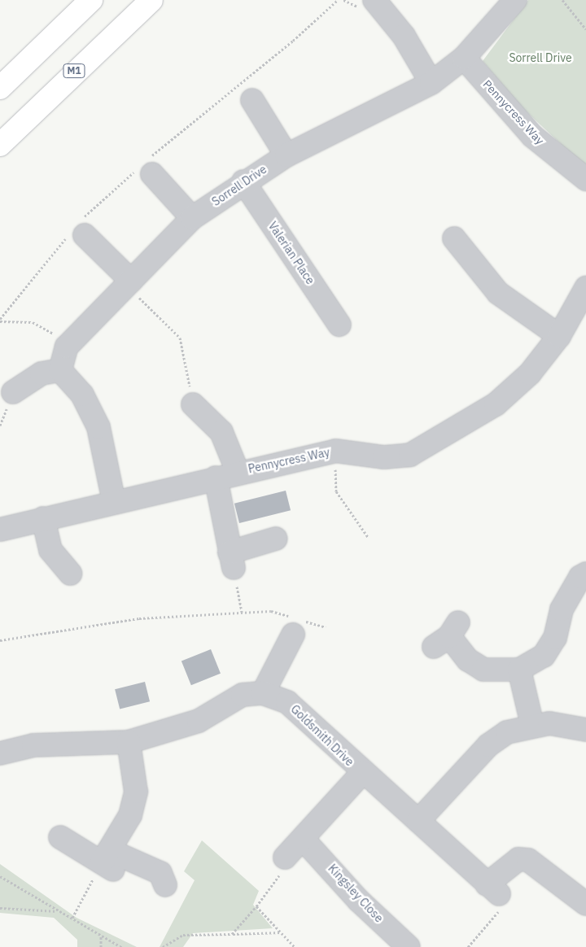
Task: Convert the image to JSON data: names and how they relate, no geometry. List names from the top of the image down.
{
  "streets": {
    "highway": ["M1"],
    "street": [
      "Pennycress Way",
      "Sorrell Drive",
      "Valerian Place",
      "Goldsmith Drive",
      "Kingsley Close"
    ]
  },
  "crossings": [
    ["Pennycress Way", "Sorrell Drive"],
    ["Sorrell Drive", "Valerian Place"]
  ],
  "parks": ["Sorrell Drive"]
}
